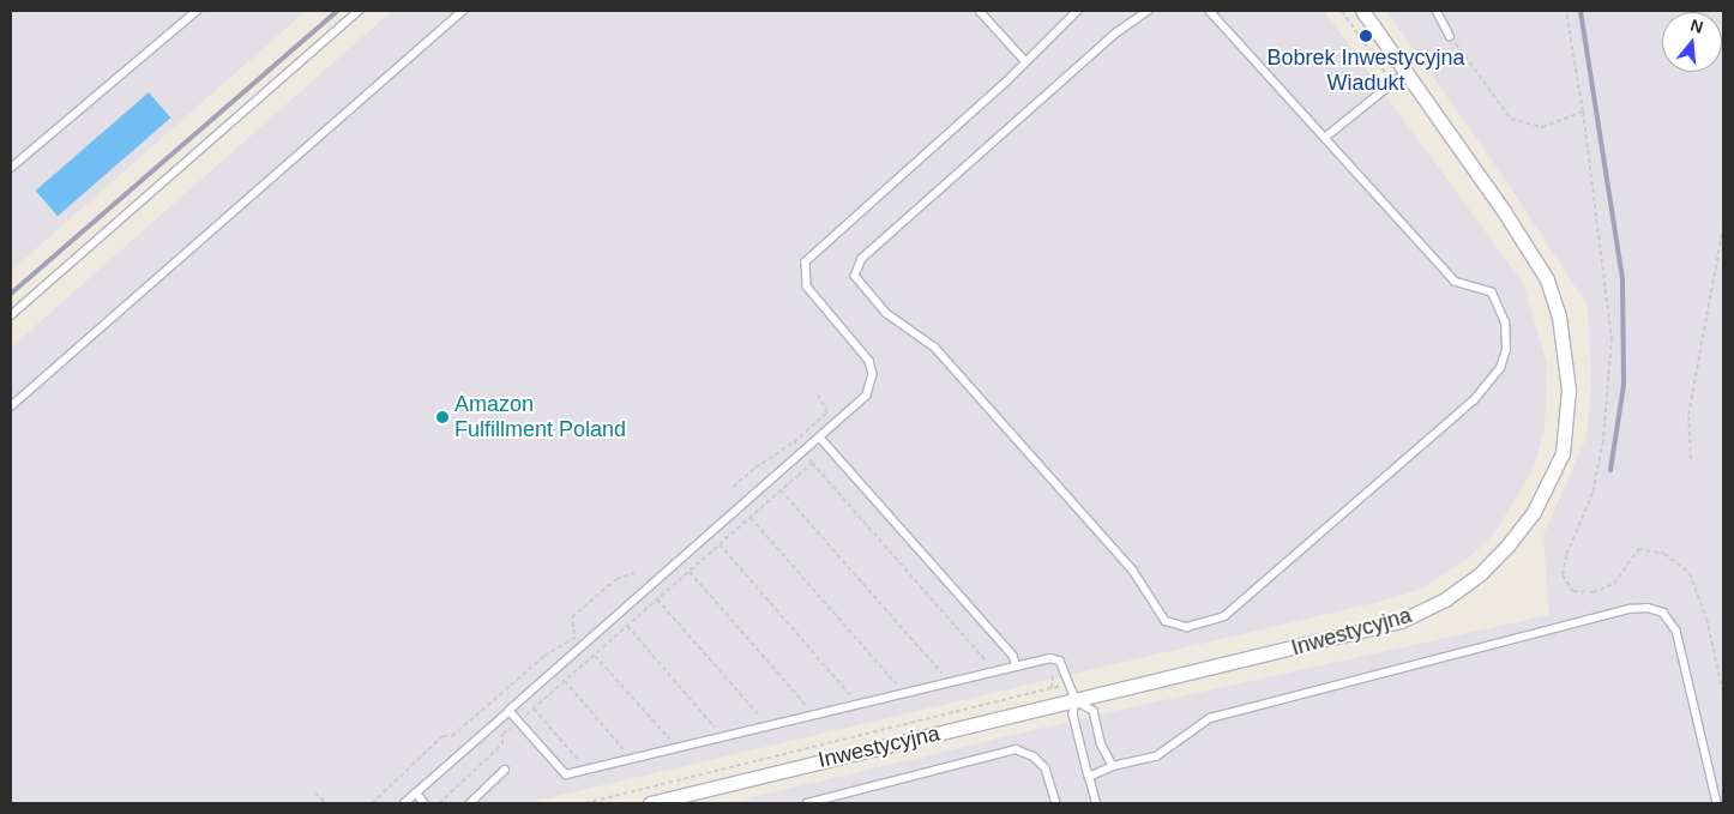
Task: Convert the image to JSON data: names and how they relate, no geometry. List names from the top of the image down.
{
  "streets": {
    "street": ["Inwestycyjna"]
  },
  "places": ["Bobrek Inwestycyjna Wiadukt", "Amazon Fulfillment Poland"],
  "north": "top"
}
